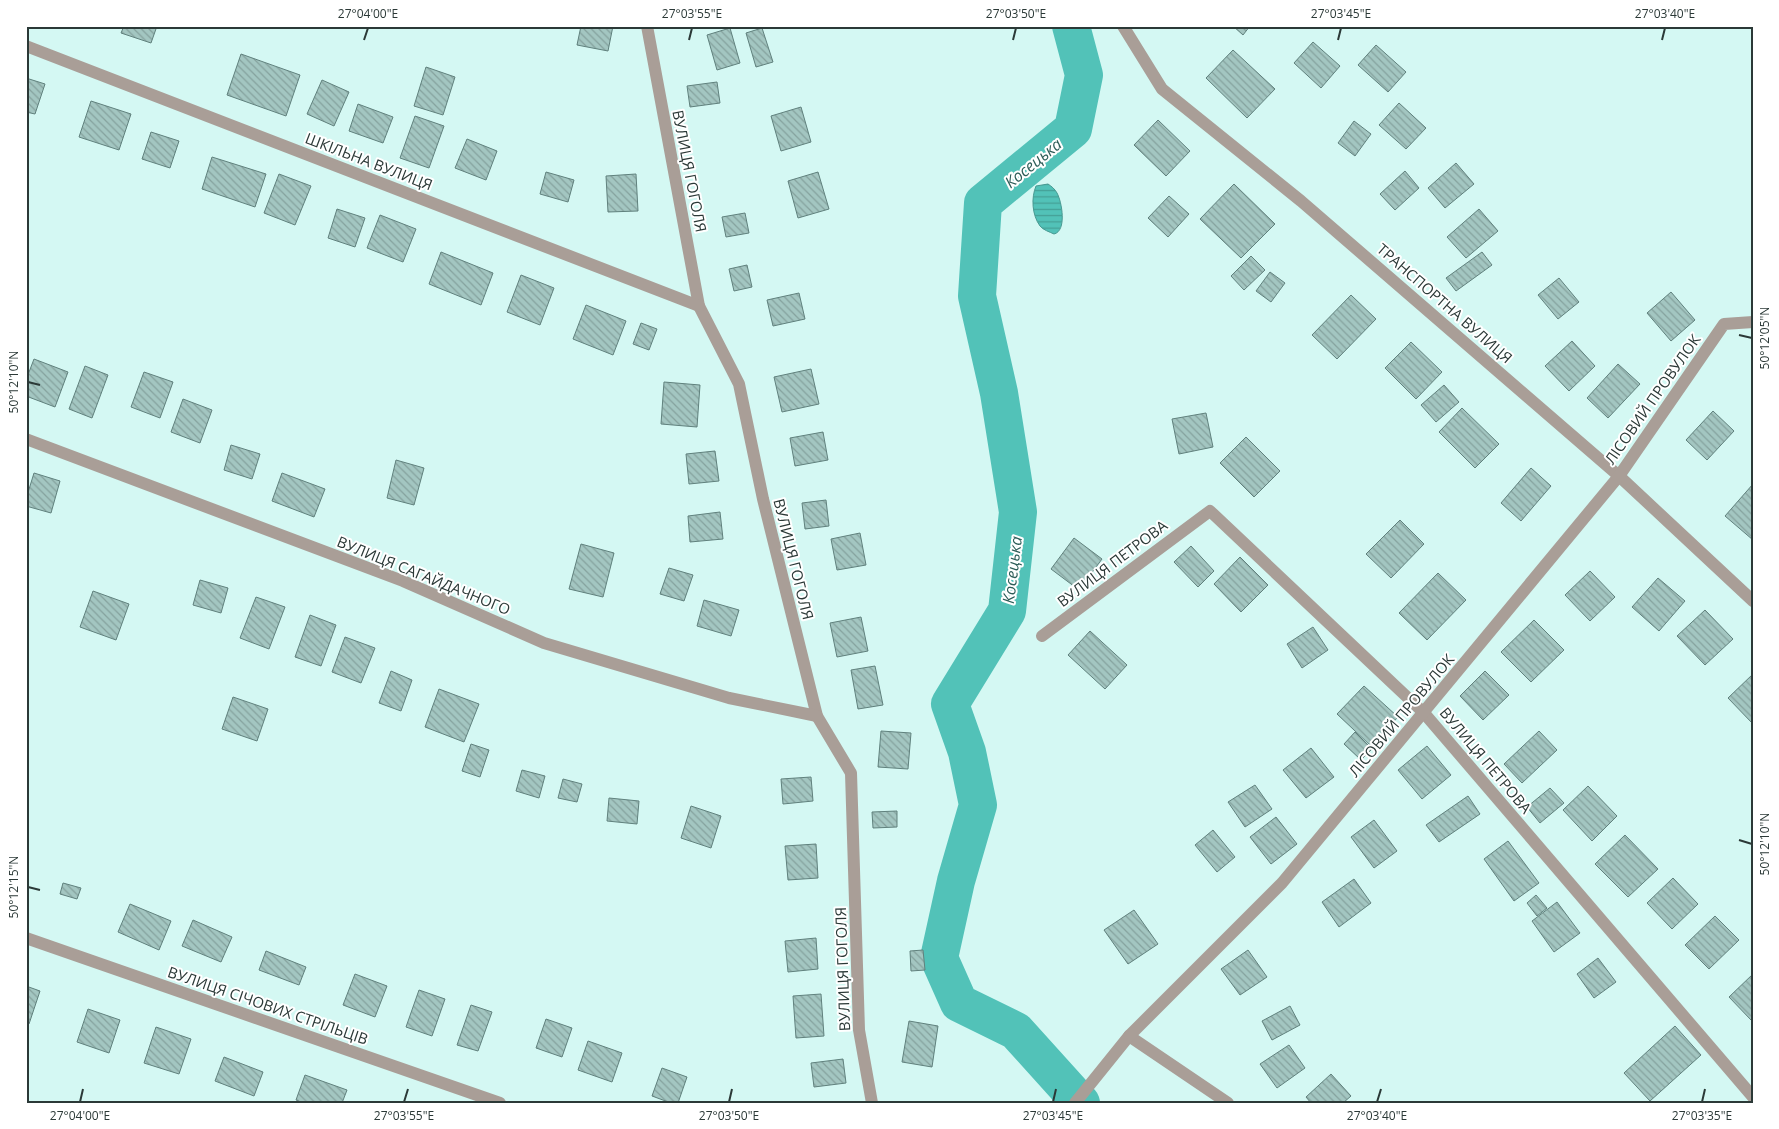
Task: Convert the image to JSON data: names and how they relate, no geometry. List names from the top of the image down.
{
  "streets": {
    "street": [
      "ШКІЛЬНА ВУЛИЦЯ",
      "ВУЛИЦЯ ГОГОЛЯ",
      "ТРАНСПОРТНА ВУЛИЦЯ",
      "ЛІСОВИЙ ПРОВУЛОК",
      "ВУЛИЦЯ ПЕТРОВА",
      "ВУЛИЦЯ САГАЙДАЧНОГО",
      "ВУЛИЦЯ СІЧОВИХ СТРІЛЬЦІВ"
    ]
  },
  "crossings": [
    ["ШКІЛЬНА ВУЛИЦЯ", "ВУЛИЦЯ ГОГОЛЯ"],
    ["ВУЛИЦЯ ГОГОЛЯ", "ВУЛИЦЯ САГАЙДАЧНОГО"],
    ["ТРАНСПОРТНА ВУЛИЦЯ", "ЛІСОВИЙ ПРОВУЛОК"],
    ["ЛІСОВИЙ ПРОВУЛОК", "ВУЛИЦЯ ПЕТРОВА"]
  ],
  "water": ["Косецька"],
  "coordinates": [
    "27°04'00\"E",
    "27°03'55\"E",
    "27°03'50\"E",
    "27°03'45\"E",
    "27°03'40\"E",
    "50°12'05\"N",
    "50°12'10\"N",
    "50°12'15\"N",
    "27°03'35\"E"
  ]
}
